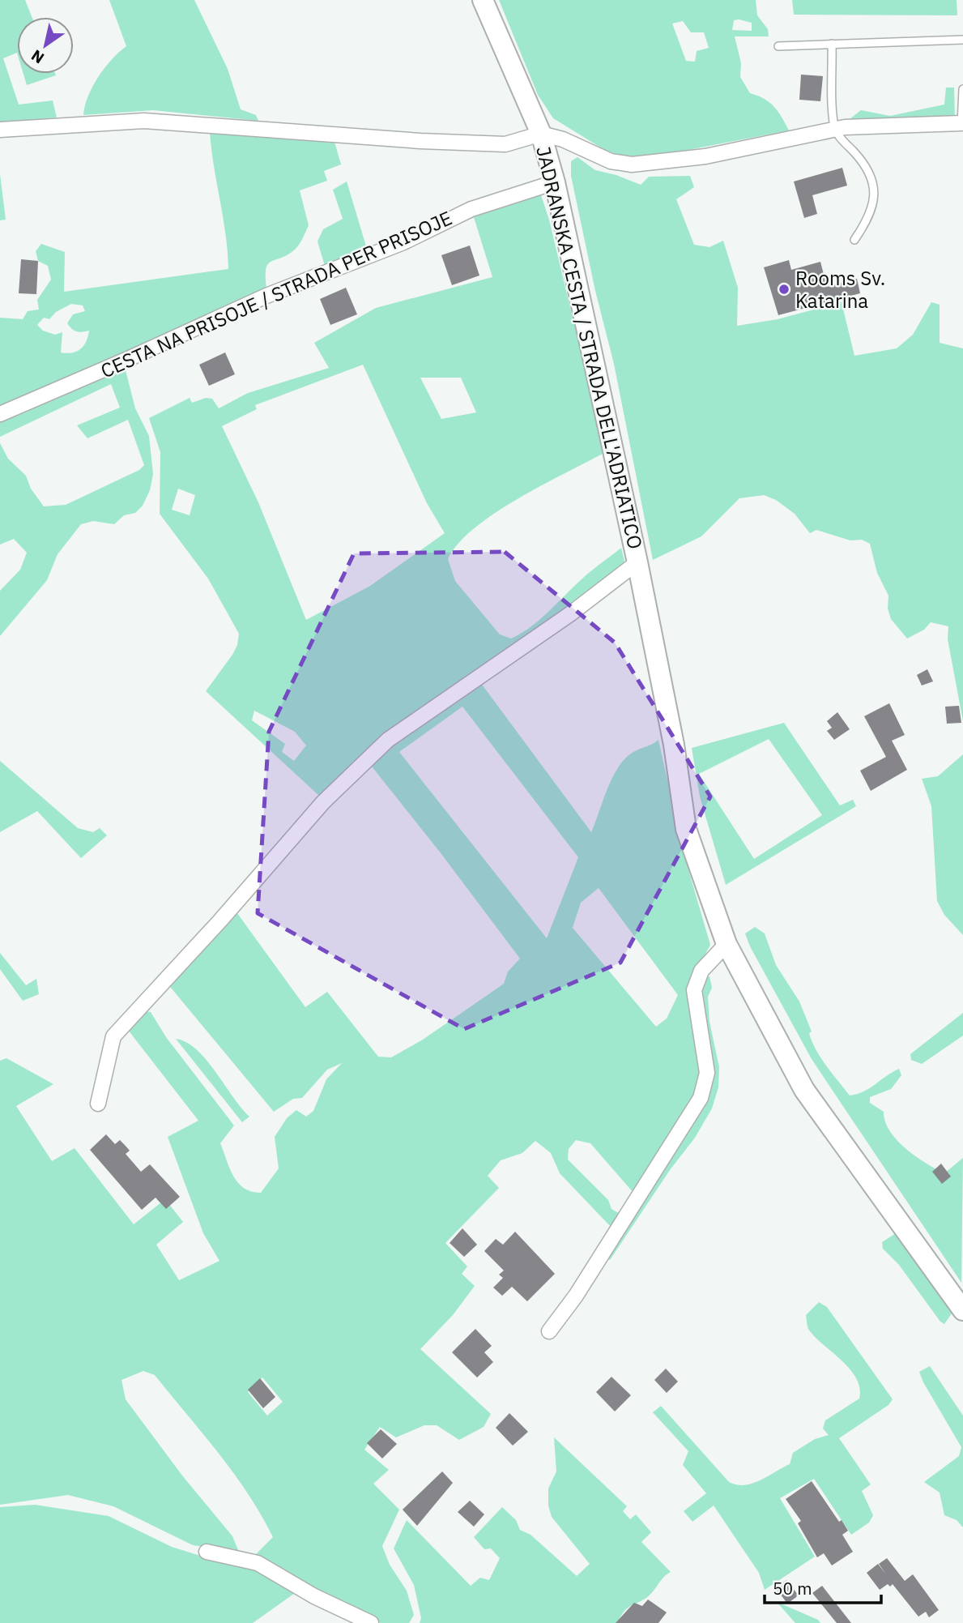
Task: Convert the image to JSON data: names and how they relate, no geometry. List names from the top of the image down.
{
  "streets": {
    "main road": ["JADRANSKA CESTA / STRADA DELL'ADRIATICO"],
    "street": ["CESTA NA PRISOJE / STRADA PER PRISOJE"]
  },
  "crossings": [
    ["CESTA NA PRISOJE / STRADA PER PRISOJE", "JADRANSKA CESTA / STRADA DELL'ADRIATICO"]
  ],
  "places": ["Rooms Sv. Katarina"],
  "scale_bar": "50 m",
  "north": "bottom left"
}
